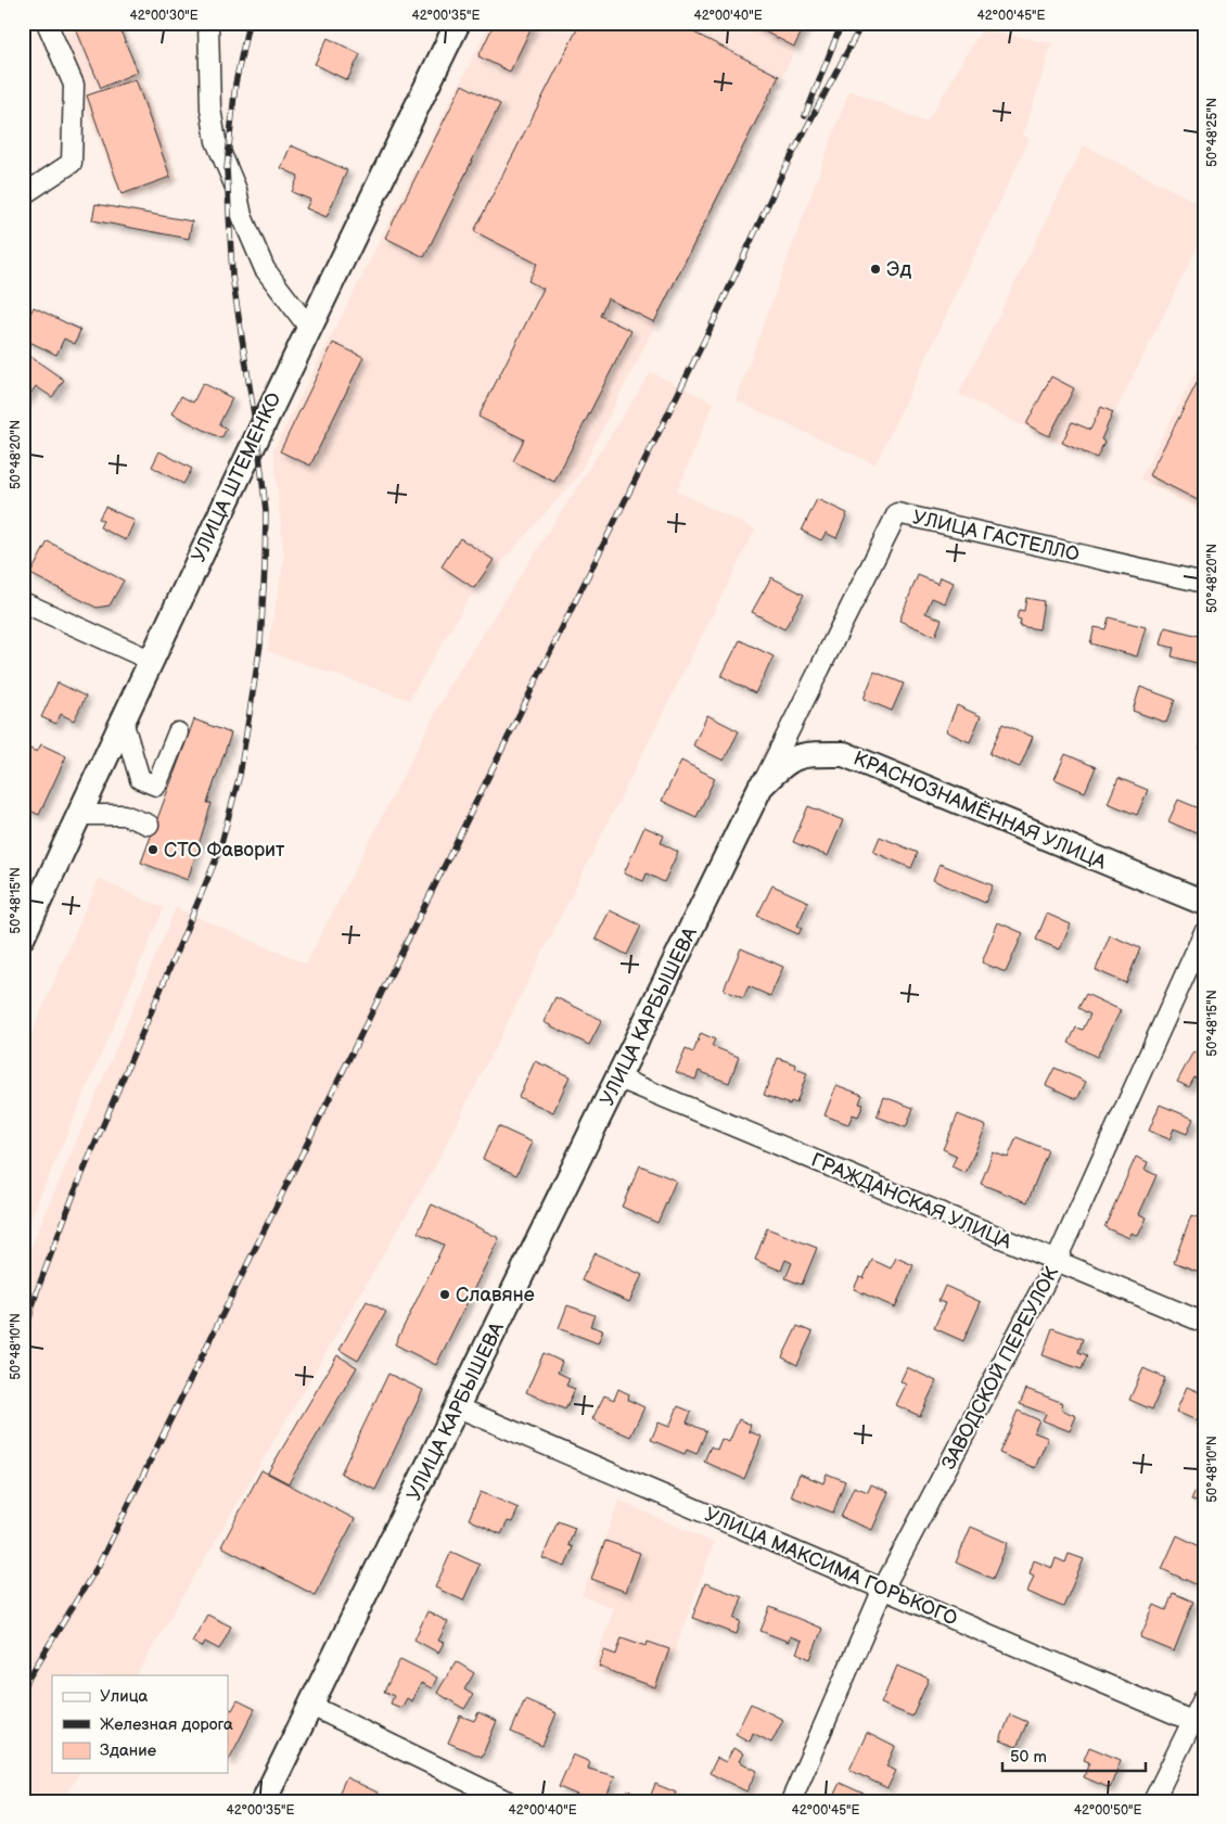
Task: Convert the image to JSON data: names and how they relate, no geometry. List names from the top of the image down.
{
  "streets": {
    "main road": ["УЛИЦА ШТЕМЕНКО", "КРАСНОЗНАМЁННАЯ УЛИЦА", "УЛИЦА КАРБЫШЕВА"],
    "street": [
      "УЛИЦА ГАСТЕЛЛО",
      "ГРАЖДАНСКАЯ УЛИЦА",
      "ЗАВОДСКОЙ ПЕРЕУЛОК",
      "УЛИЦА МАКСИМА ГОРЬКОГО"
    ]
  },
  "crossings": [
    ["УЛИЦА ГАСТЕЛЛО", "КРАСНОЗНАМЁННАЯ УЛИЦА"],
    ["УЛИЦА ГАСТЕЛЛО", "УЛИЦА КАРБЫШЕВА"],
    ["КРАСНОЗНАМЁННАЯ УЛИЦА", "УЛИЦА КАРБЫШЕВА"],
    ["УЛИЦА КАРБЫШЕВА", "ГРАЖДАНСКАЯ УЛИЦА"],
    ["УЛИЦА КАРБЫШЕВА", "УЛИЦА МАКСИМА ГОРЬКОГО"],
    ["ГРАЖДАНСКАЯ УЛИЦА", "ЗАВОДСКОЙ ПЕРЕУЛОК"],
    ["ЗАВОДСКОЙ ПЕРЕУЛОК", "УЛИЦА МАКСИМА ГОРЬКОГО"]
  ],
  "places": ["Эд", "СТО Фаворит", "Славяне"],
  "legend": ["Улица", "Железная дорога", "Здание"],
  "scale_bar": "50 m",
  "coordinates": [
    "42°00'30\"E",
    "42°00'35\"E",
    "42°00'40\"E",
    "42°00'45\"E",
    "50°48'25\"N",
    "50°48'20\"N",
    "50°48'15\"N",
    "50°48'10\"N",
    "42°00'50\"E"
  ]
}
